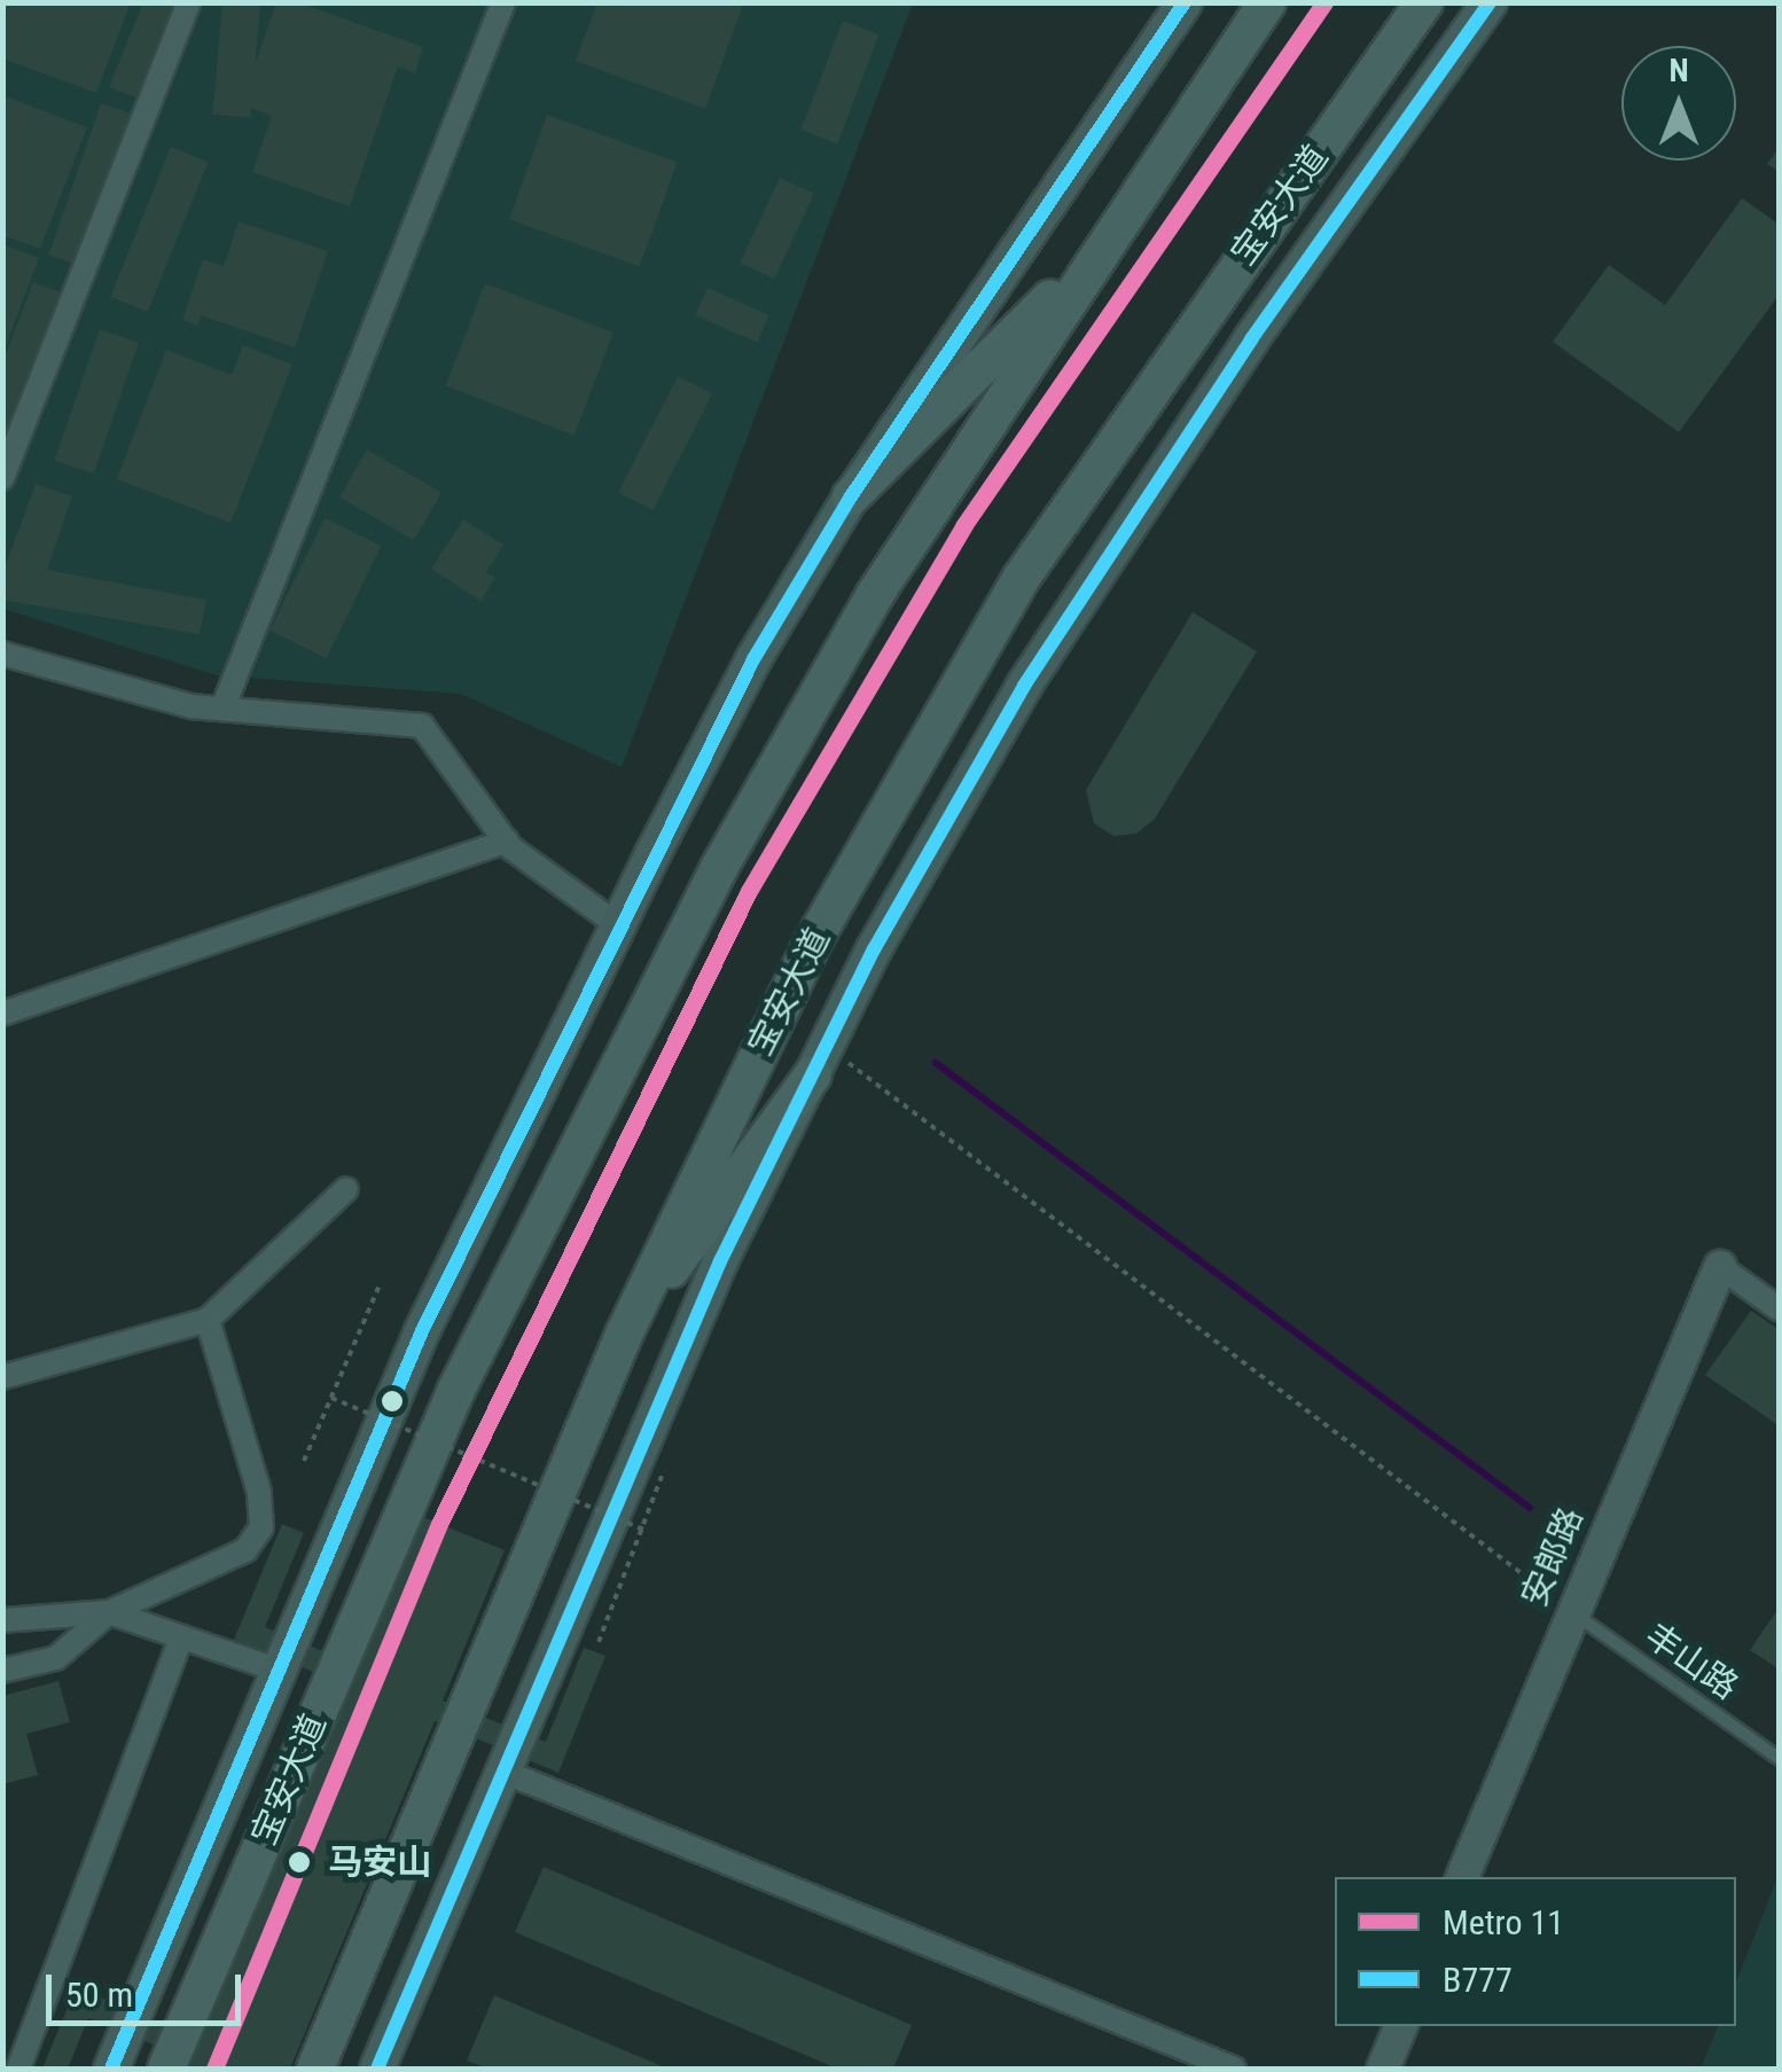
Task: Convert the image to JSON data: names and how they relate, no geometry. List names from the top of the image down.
{
  "streets": {
    "main road": ["宝安大道"],
    "street": ["安郎路"],
    "lane": ["丰山路"]
  },
  "crossings": [
    ["安郎路", "丰山路"]
  ],
  "places": ["马安山"],
  "lines": ["metro line 11", "transit line B777"],
  "legend": ["Metro 11", "B777"],
  "scale_bar": "50 m",
  "north": "top"
}
